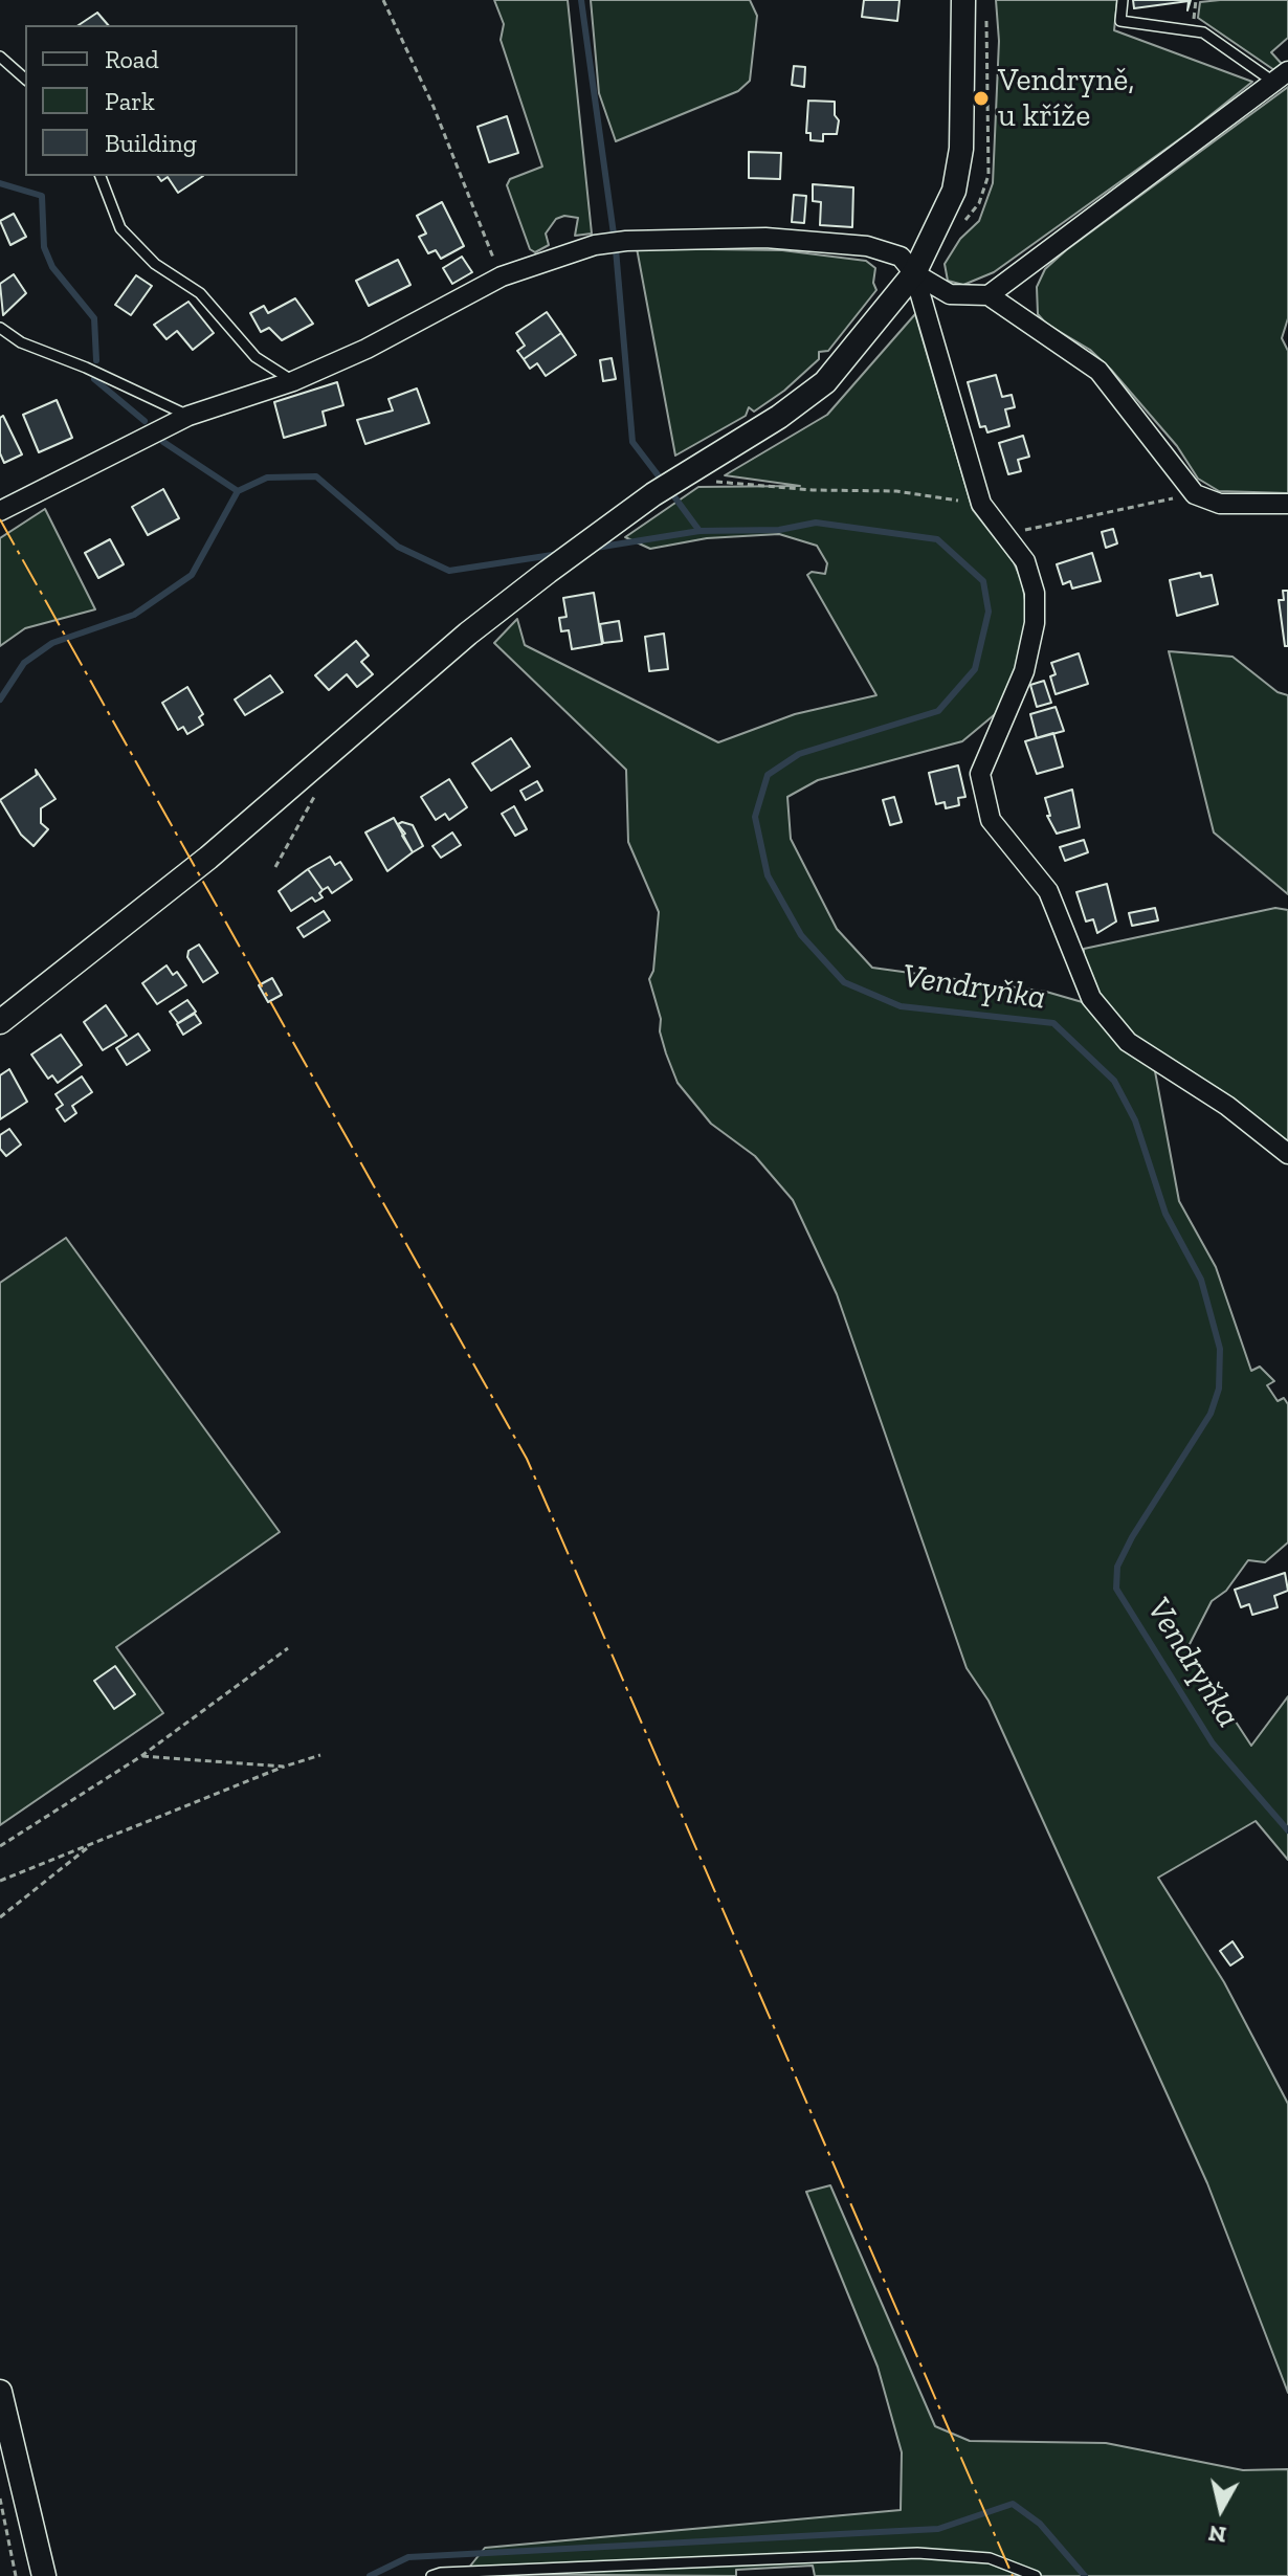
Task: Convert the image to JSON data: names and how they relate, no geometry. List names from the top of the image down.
{
  "water": ["Vendryňka"],
  "places": ["Vendryně, u kříže"],
  "legend": ["Road", "Park", "Building"],
  "north": "bottom"
}
